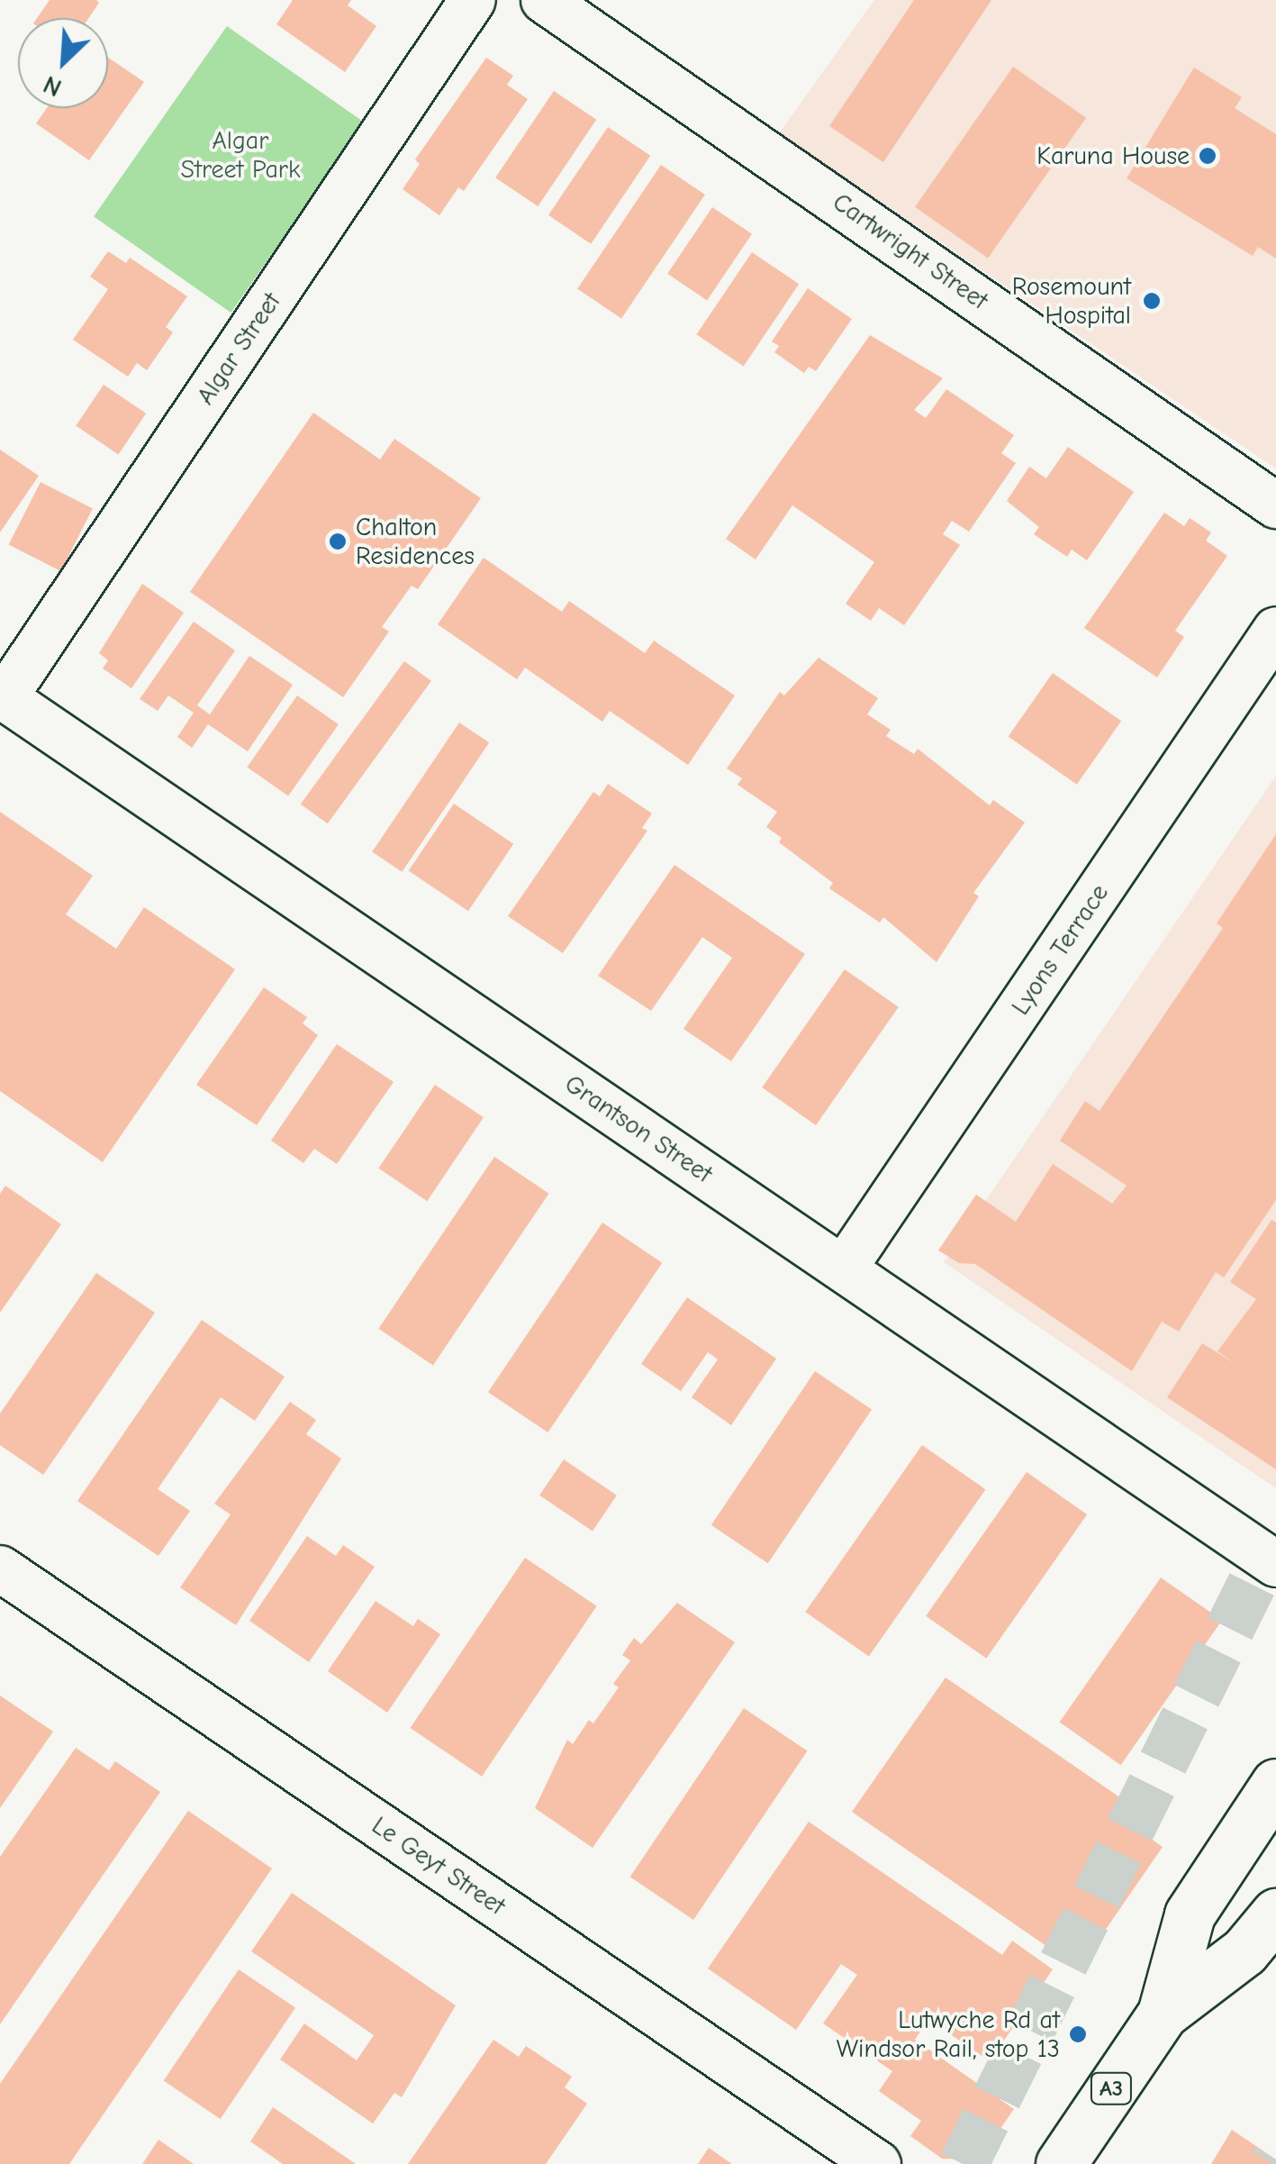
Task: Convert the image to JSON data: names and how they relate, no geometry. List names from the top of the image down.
{
  "streets": {
    "highway": ["A3"],
    "street": [
      "Cartwright Street",
      "Algar Street",
      "Lyons Terrace",
      "Grantson Street",
      "Le Geyt Street"
    ]
  },
  "crossings": [
    ["Algar Street", "Grantson Street"],
    ["Lyons Terrace", "Grantson Street"]
  ],
  "parks": ["Algar Street Park"],
  "places": [
    "Karuna House",
    "Rosemount Hospital",
    "Chalton Residences",
    "Lutwyche Rd at Windsor Rail, stop 13"
  ],
  "north": "bottom left"
}
